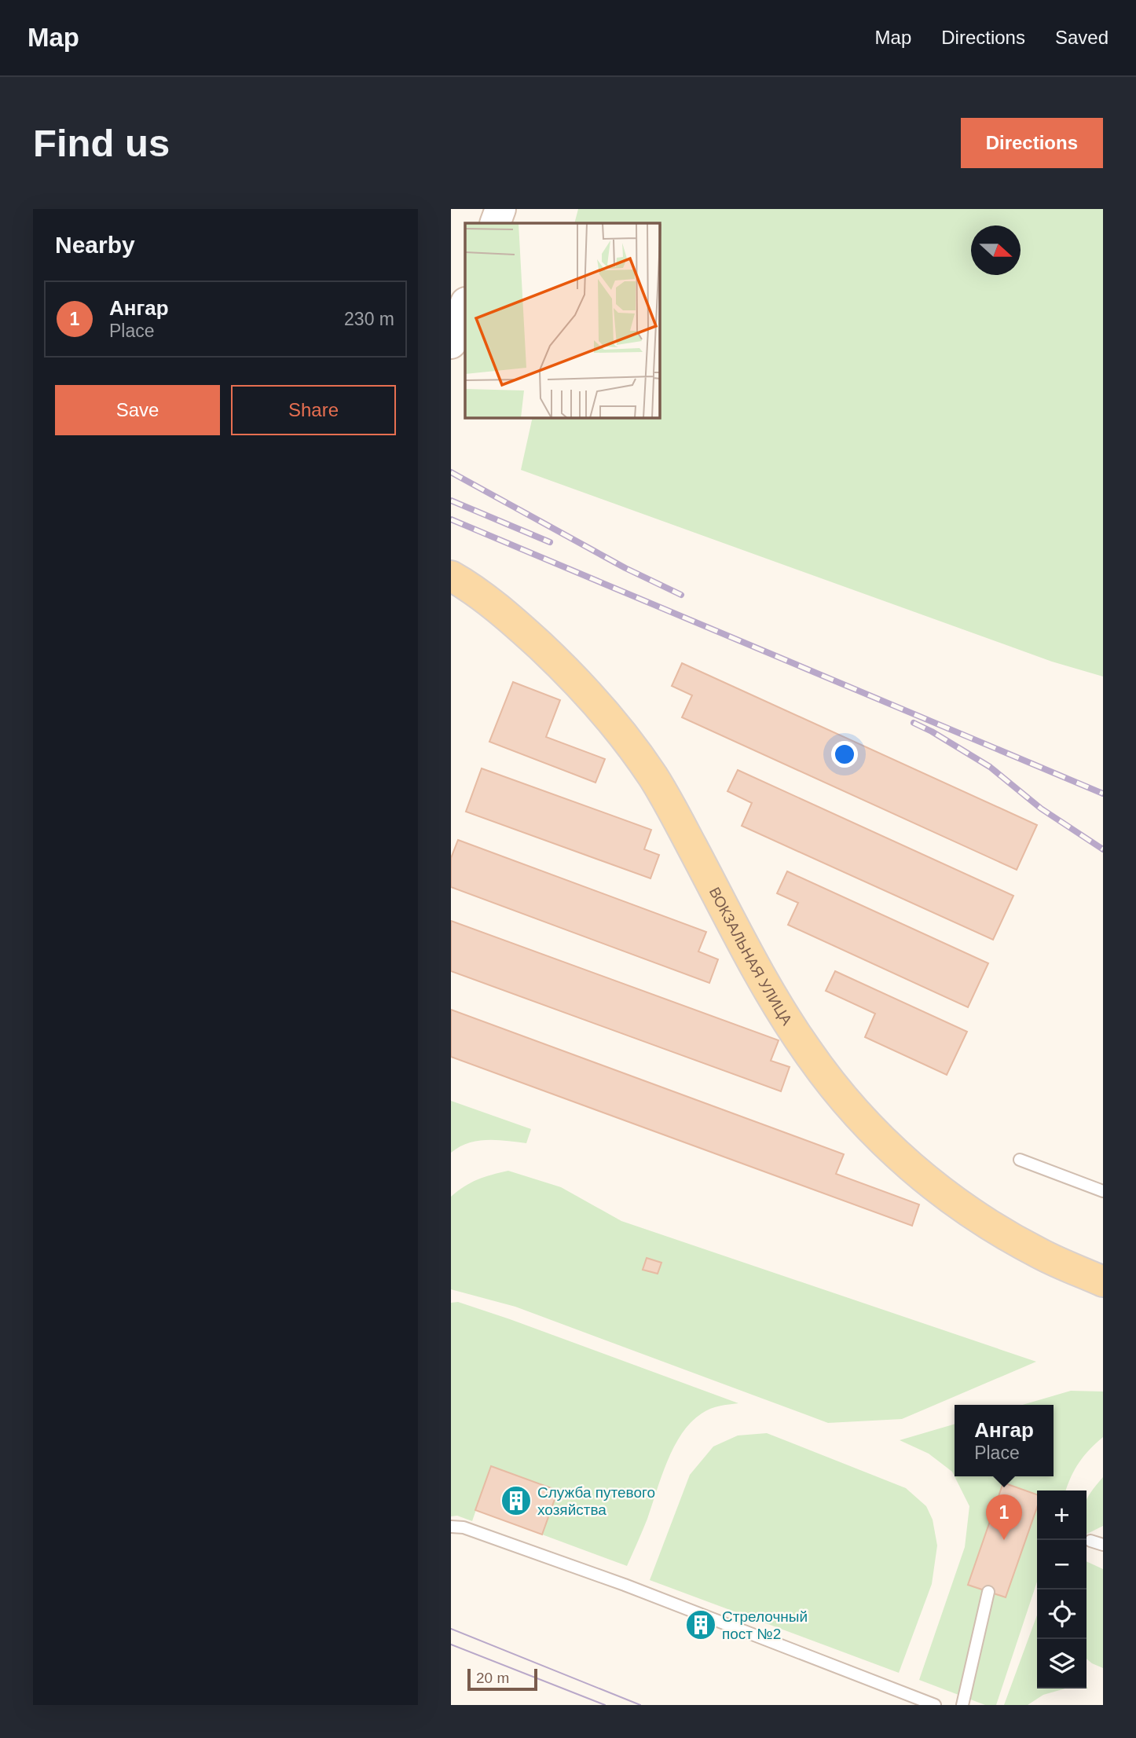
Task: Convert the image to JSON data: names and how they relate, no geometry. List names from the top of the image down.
{
  "streets": {
    "main road": ["ВОКЗАЛЬНАЯ УЛИЦА"]
  },
  "places": {
    "building": ["Служба путевого хозяйства", "Стрелочный пост №2"]
  },
  "scale_bar": "20 m",
  "north": "right",
  "page": {
    "header": "Map",
    "nav": ["Map", "Directions", "Saved"],
    "buttons": [
      "Directions",
      ["Save", "Share"]
    ],
    "title": "Find us",
    "heading": "Nearby",
    "list": [
      {
        "mark": "1",
        "name": "Ангар",
        "note": "Place",
        "value": "230 m"
      }
    ],
    "popup": ["Ангар", "Place"],
    "map_buttons": ["+", "−"],
    "pins": "1",
    "scale": "20 m"
  }
}
